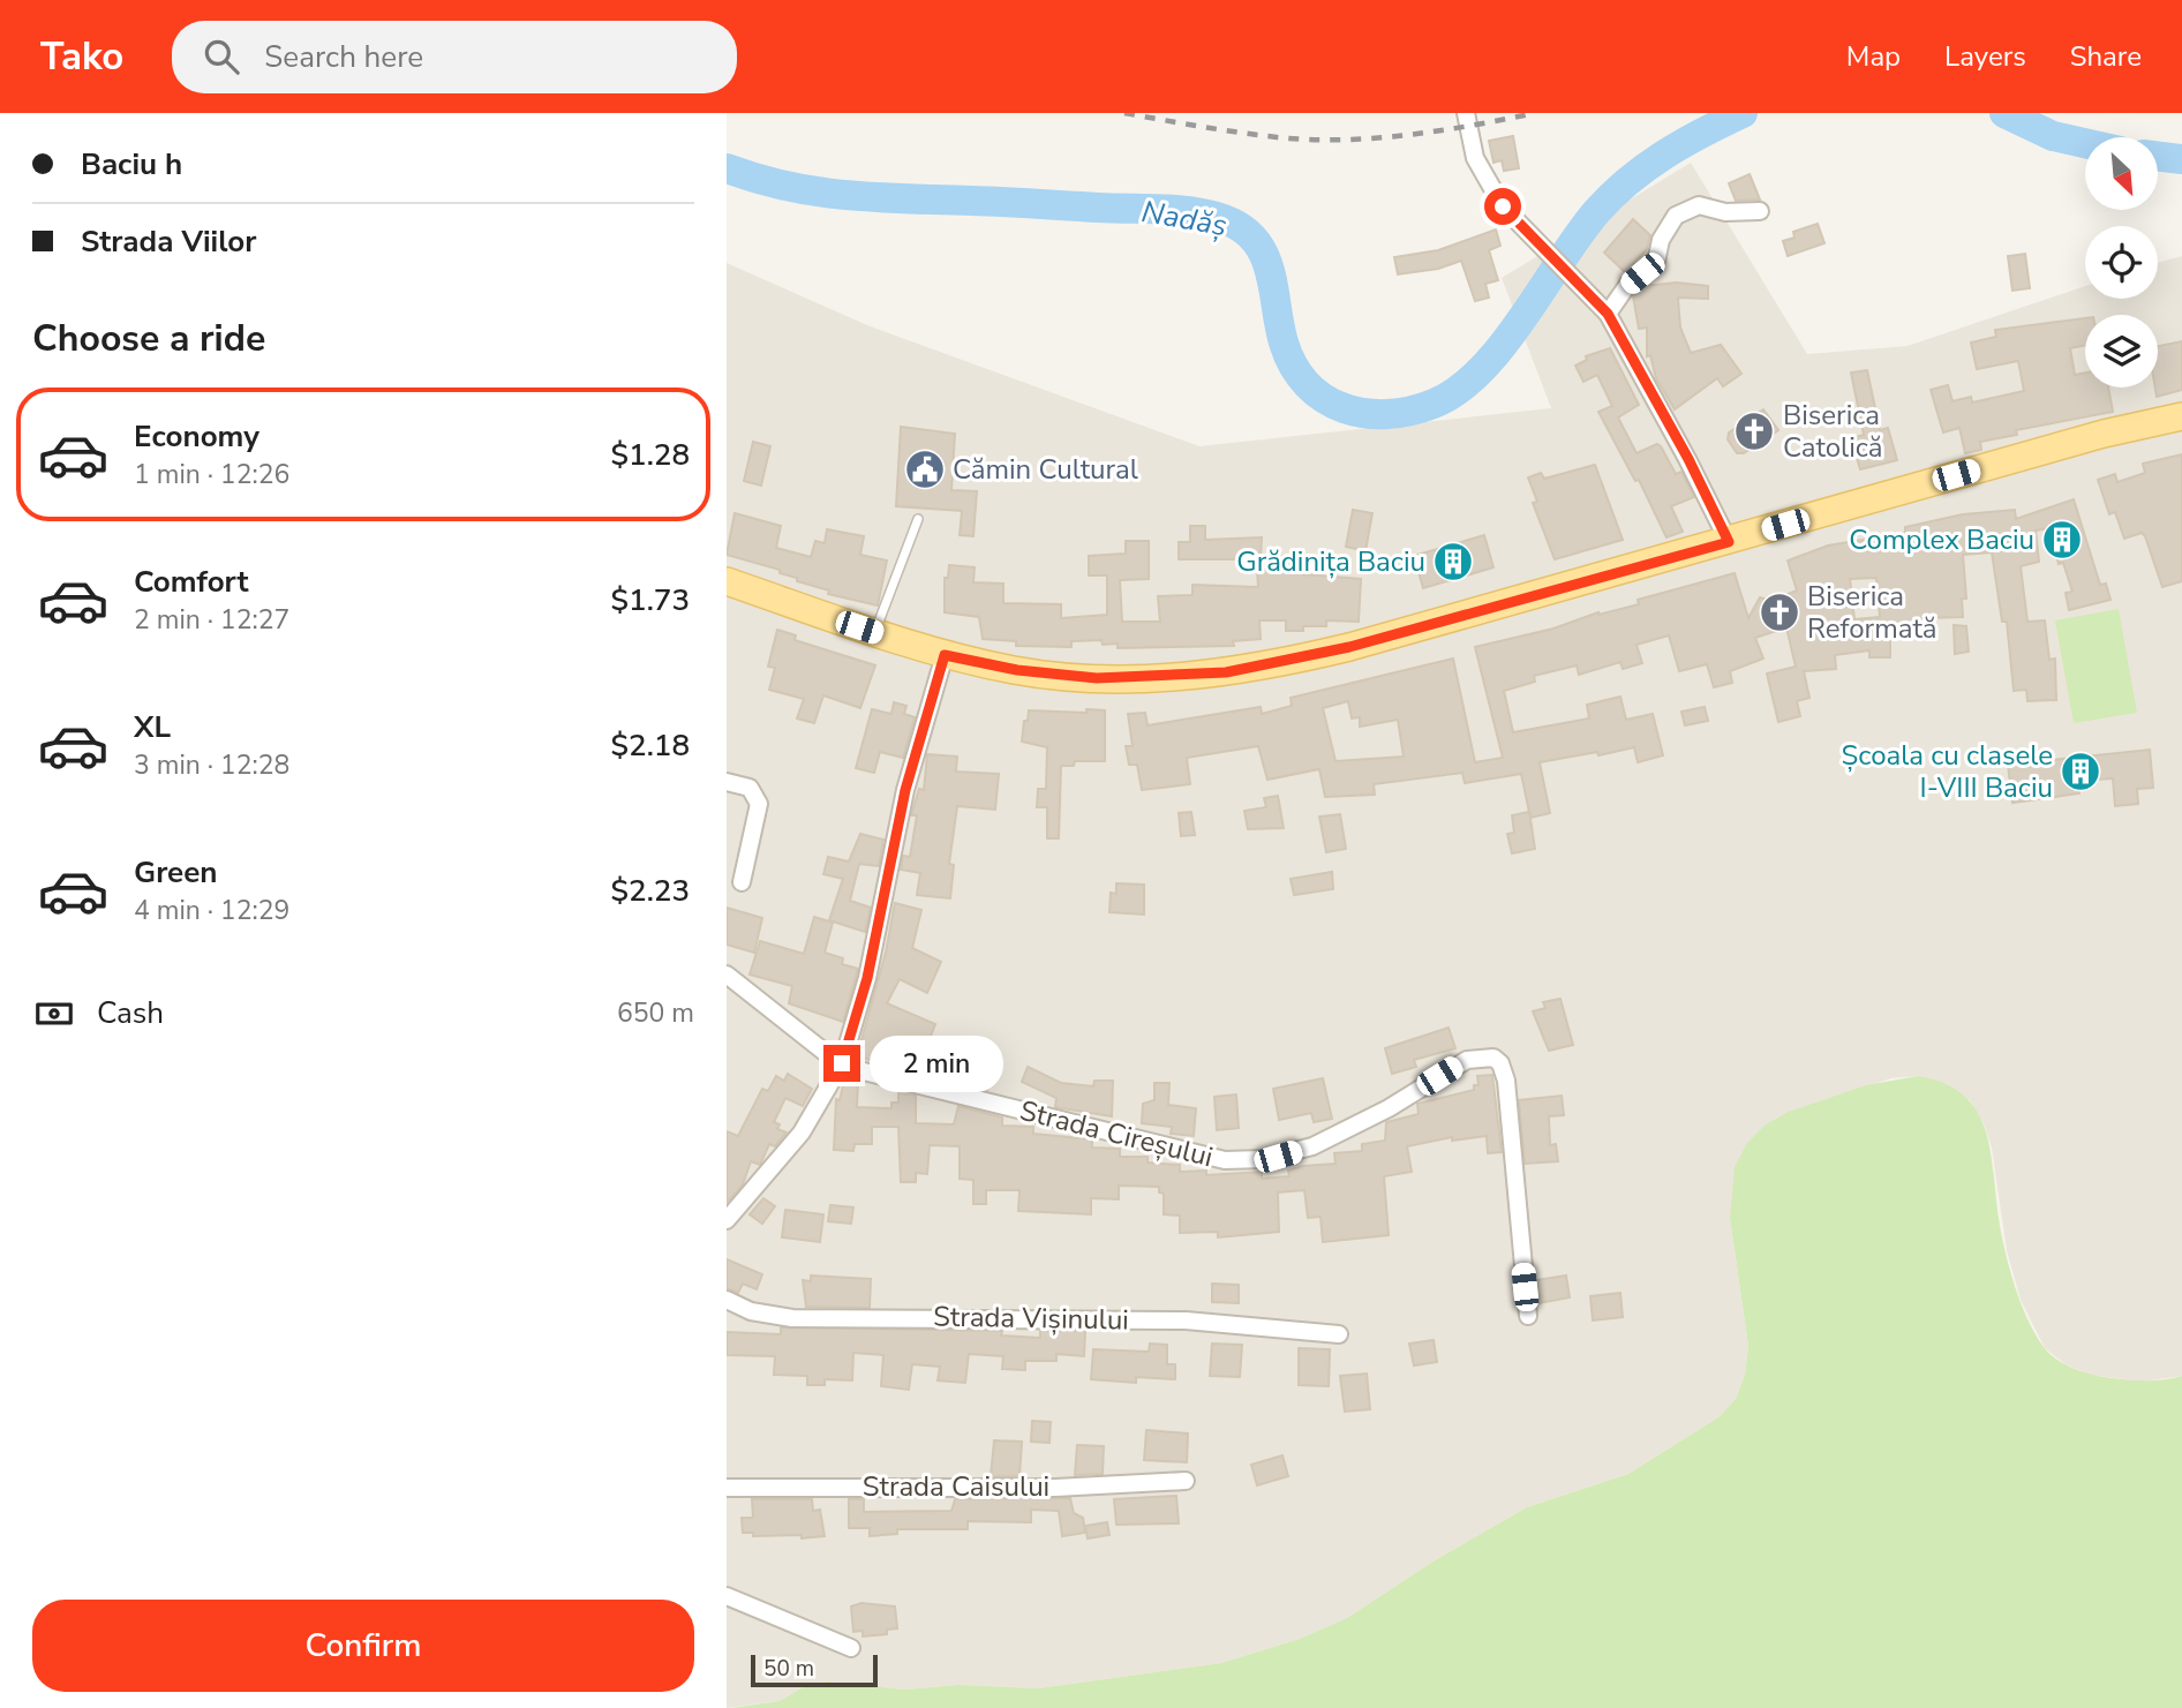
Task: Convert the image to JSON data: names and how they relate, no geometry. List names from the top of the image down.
{
  "streets": {
    "street": ["Strada Cireșului", "Strada Vișinului", "Strada Caisului"]
  },
  "water": ["Nadăș"],
  "places": {
    "church": ["Biserica Catolică", "Biserica Reformată"],
    "public building": ["Cămin Cultural"],
    "building": ["Complex Baciu", "Grădinița Baciu", "Școala cu clasele I-VIII Baciu"]
  },
  "scale_bar": "50 m",
  "north": "bottom right",
  "page": {
    "header": "Tako",
    "search": "Search here",
    "nav": ["Map", "Layers", "Share"],
    "banner": ["Baciu h", "Strada Viilor"],
    "heading": "Choose a ride",
    "list": [
      {
        "name": "Economy",
        "note": "1 min · 12:26",
        "value": "$1.28"
      },
      {
        "name": "Comfort",
        "note": "2 min · 12:27",
        "value": "$1.73"
      },
      {
        "name": "XL",
        "note": "3 min · 12:28",
        "value": "$2.18"
      },
      {
        "name": "Green",
        "note": "4 min · 12:29",
        "value": "$2.23"
      }
    ],
    "pay": ["Cash", "650 m"],
    "bubble": "2 min",
    "buttons": "Confirm",
    "scale": "50 m"
  }
}
